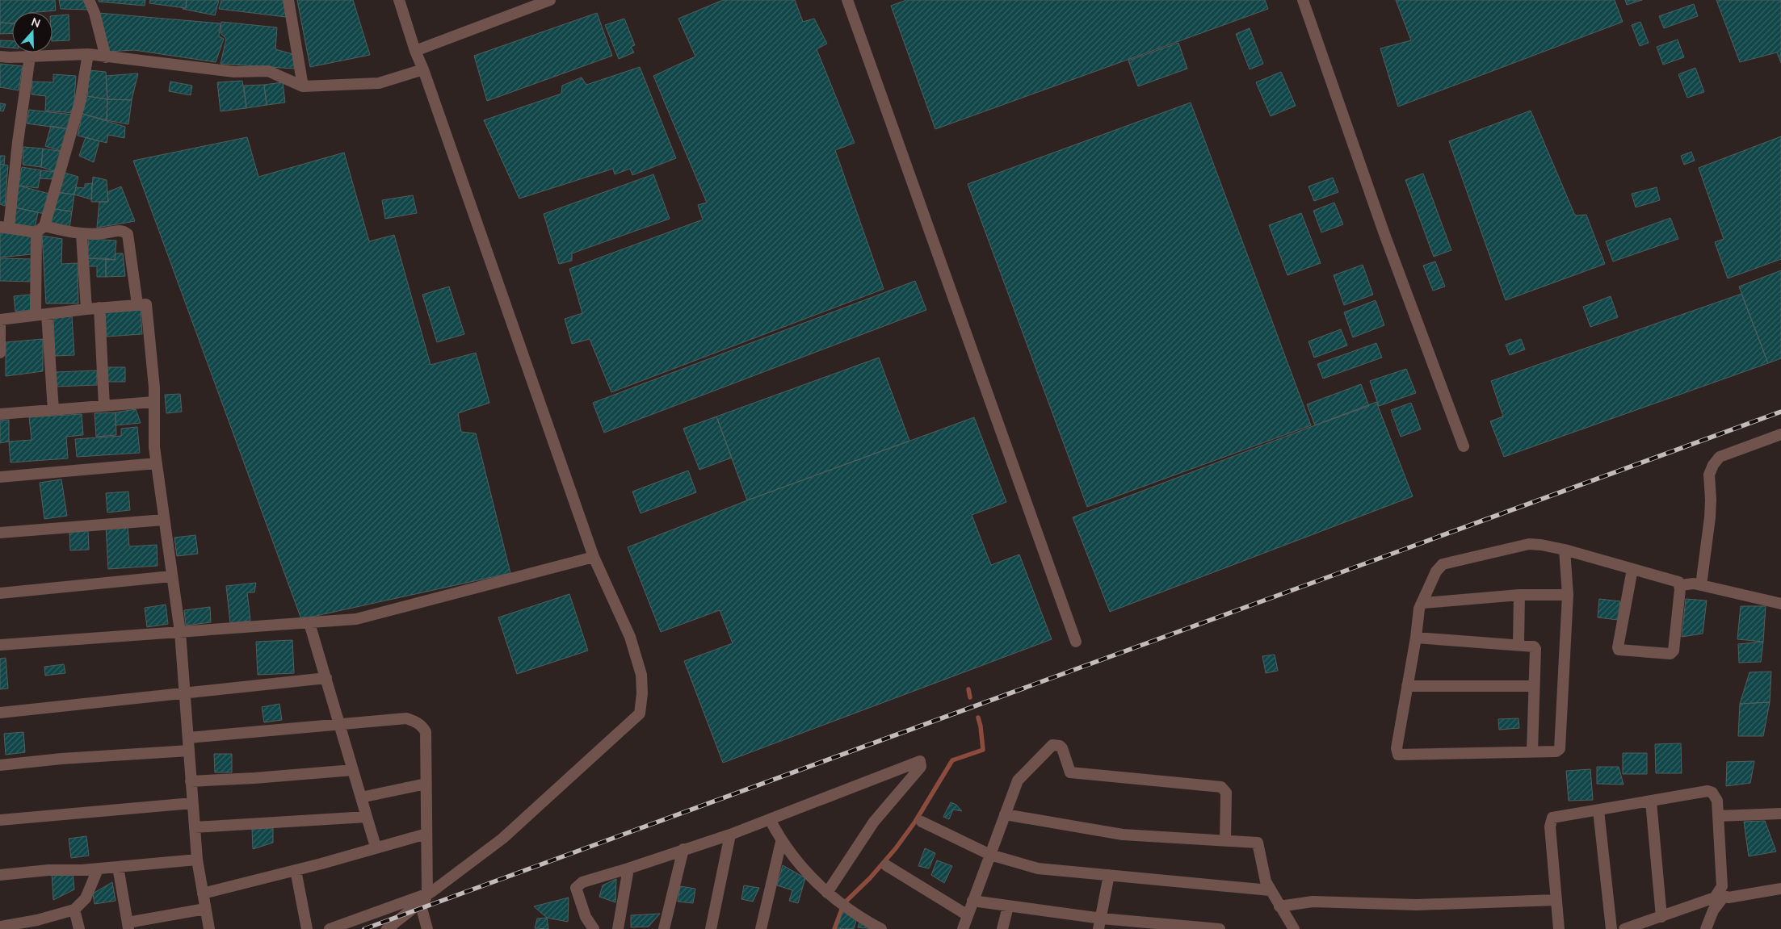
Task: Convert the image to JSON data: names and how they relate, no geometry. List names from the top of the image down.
{
  "north": "top"
}
